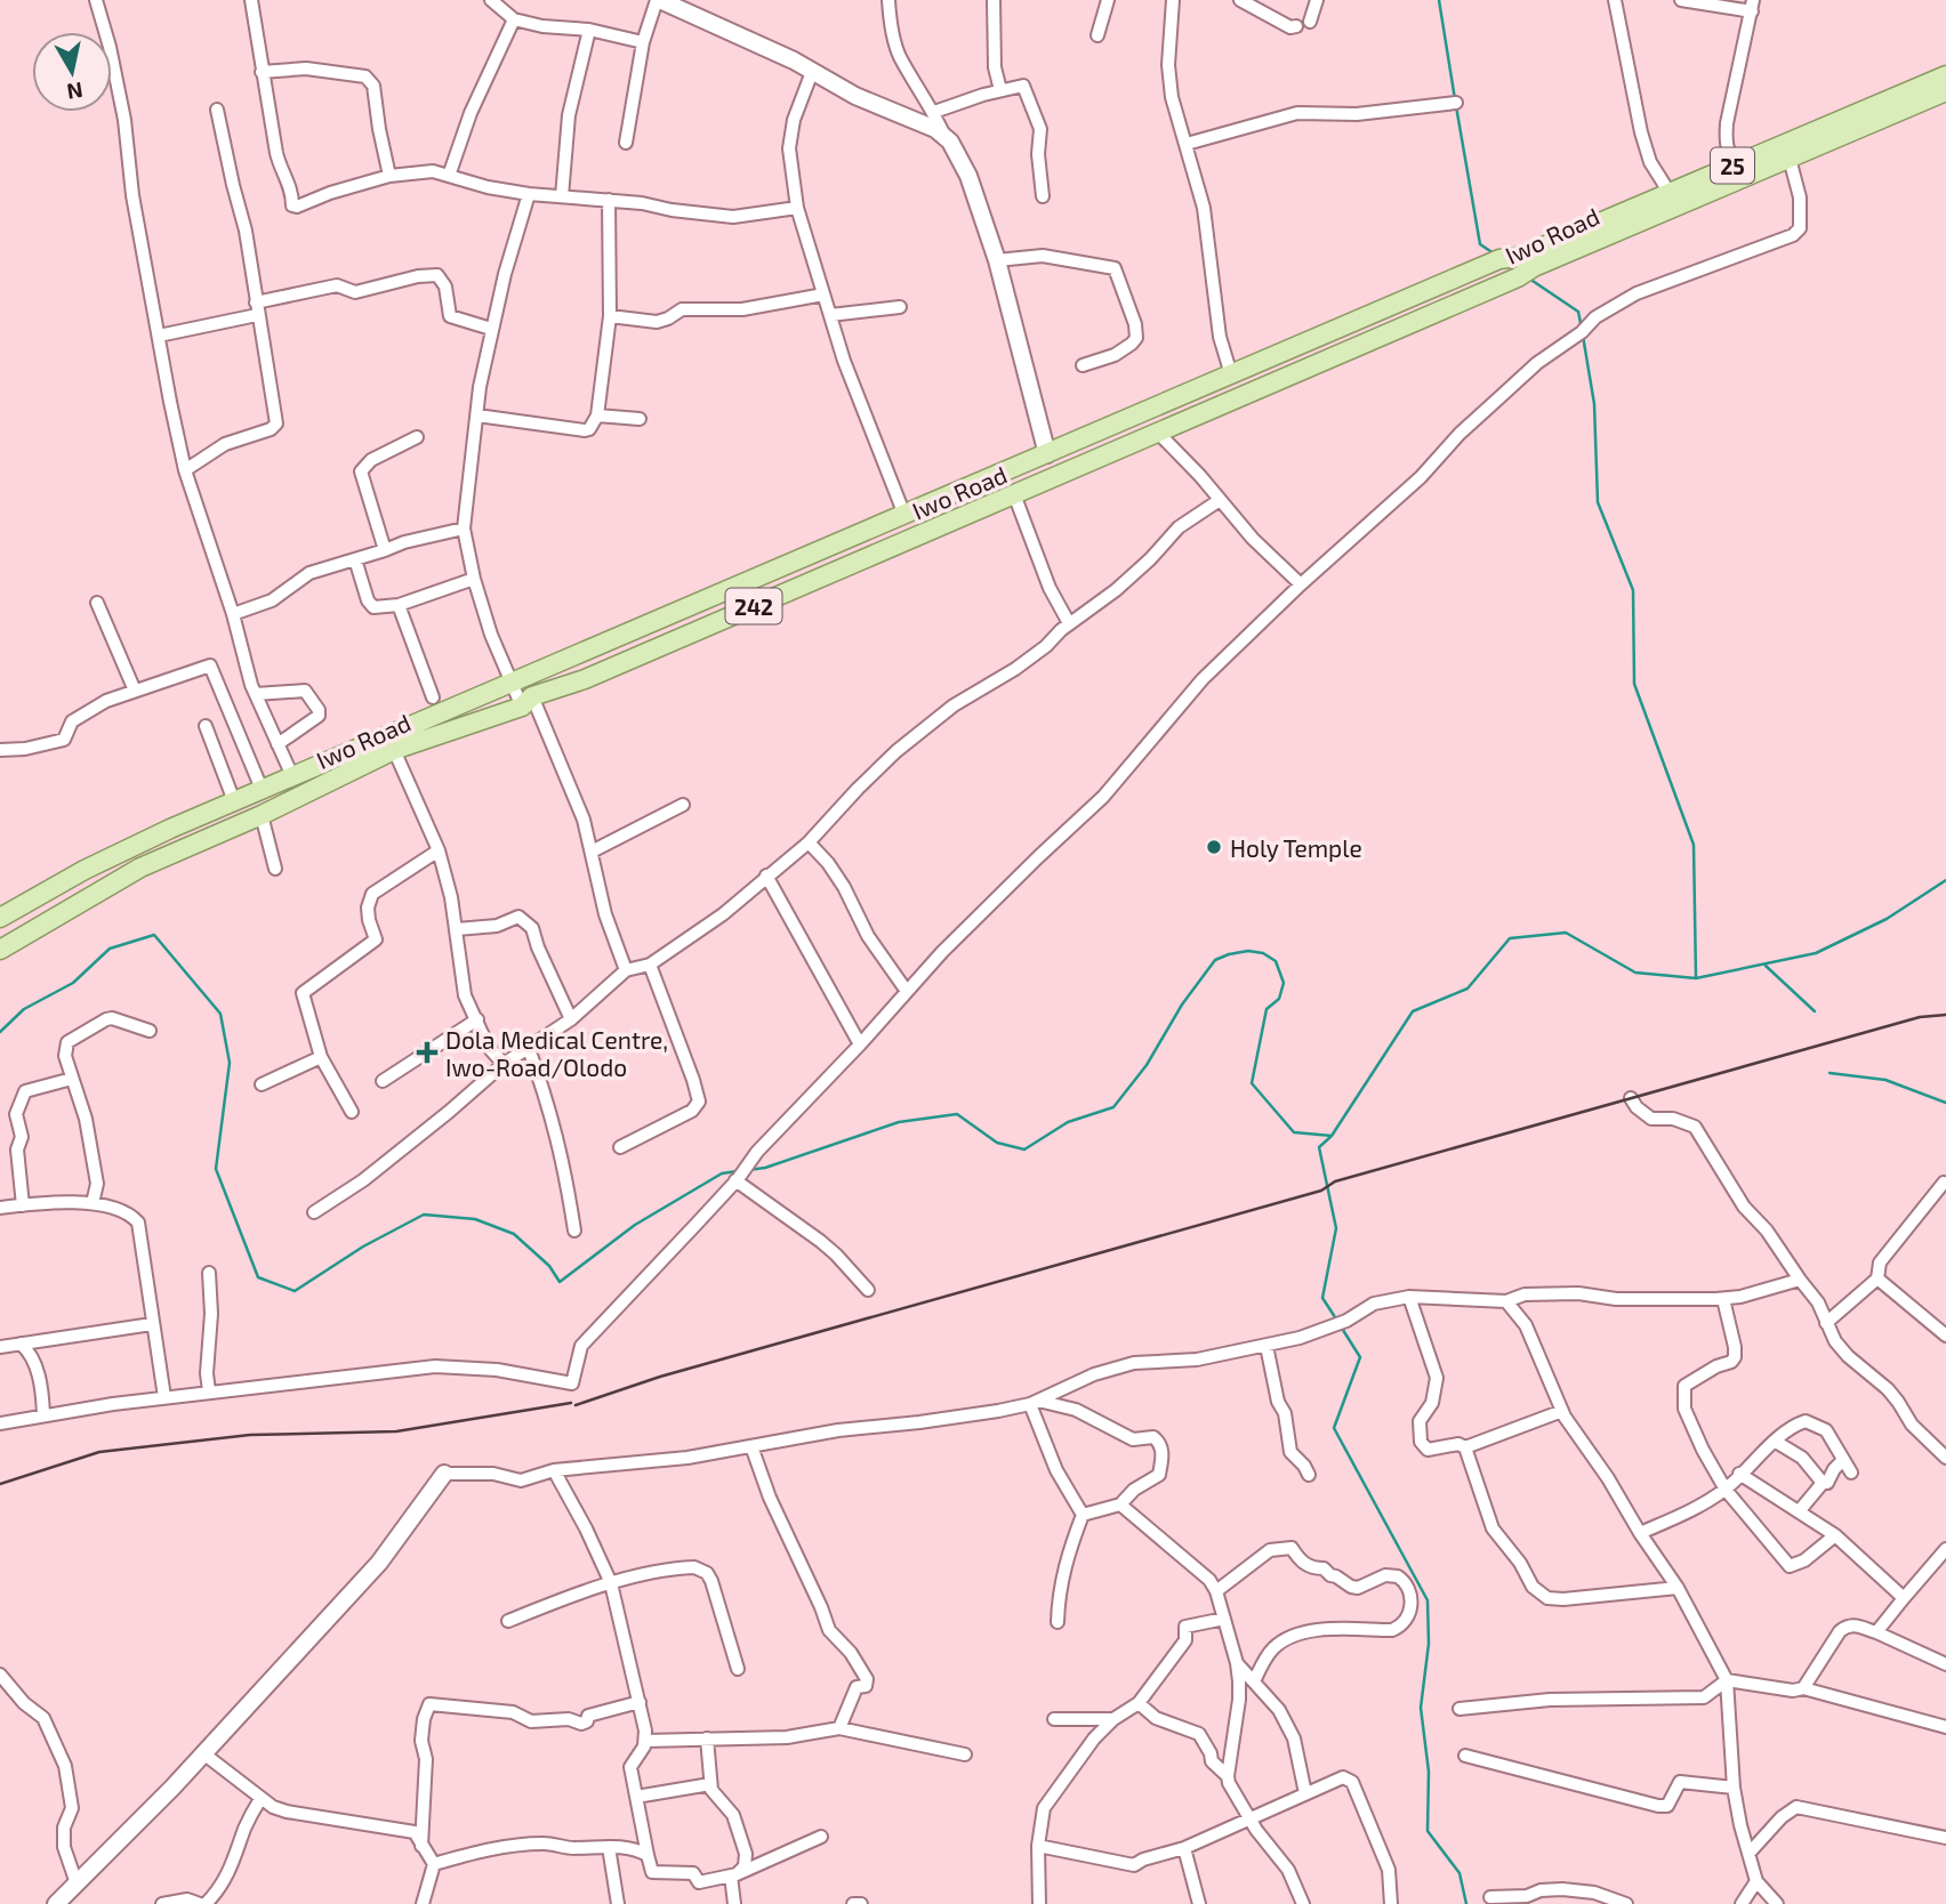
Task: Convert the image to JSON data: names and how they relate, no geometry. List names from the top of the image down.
{
  "streets": {
    "main road": ["25", "Iwo Road", "242"]
  },
  "places": {
    "other": ["Holy Temple"],
    "health": ["Dola Medical Centre, Iwo-Road/Olodo"]
  },
  "north": "bottom"
}
